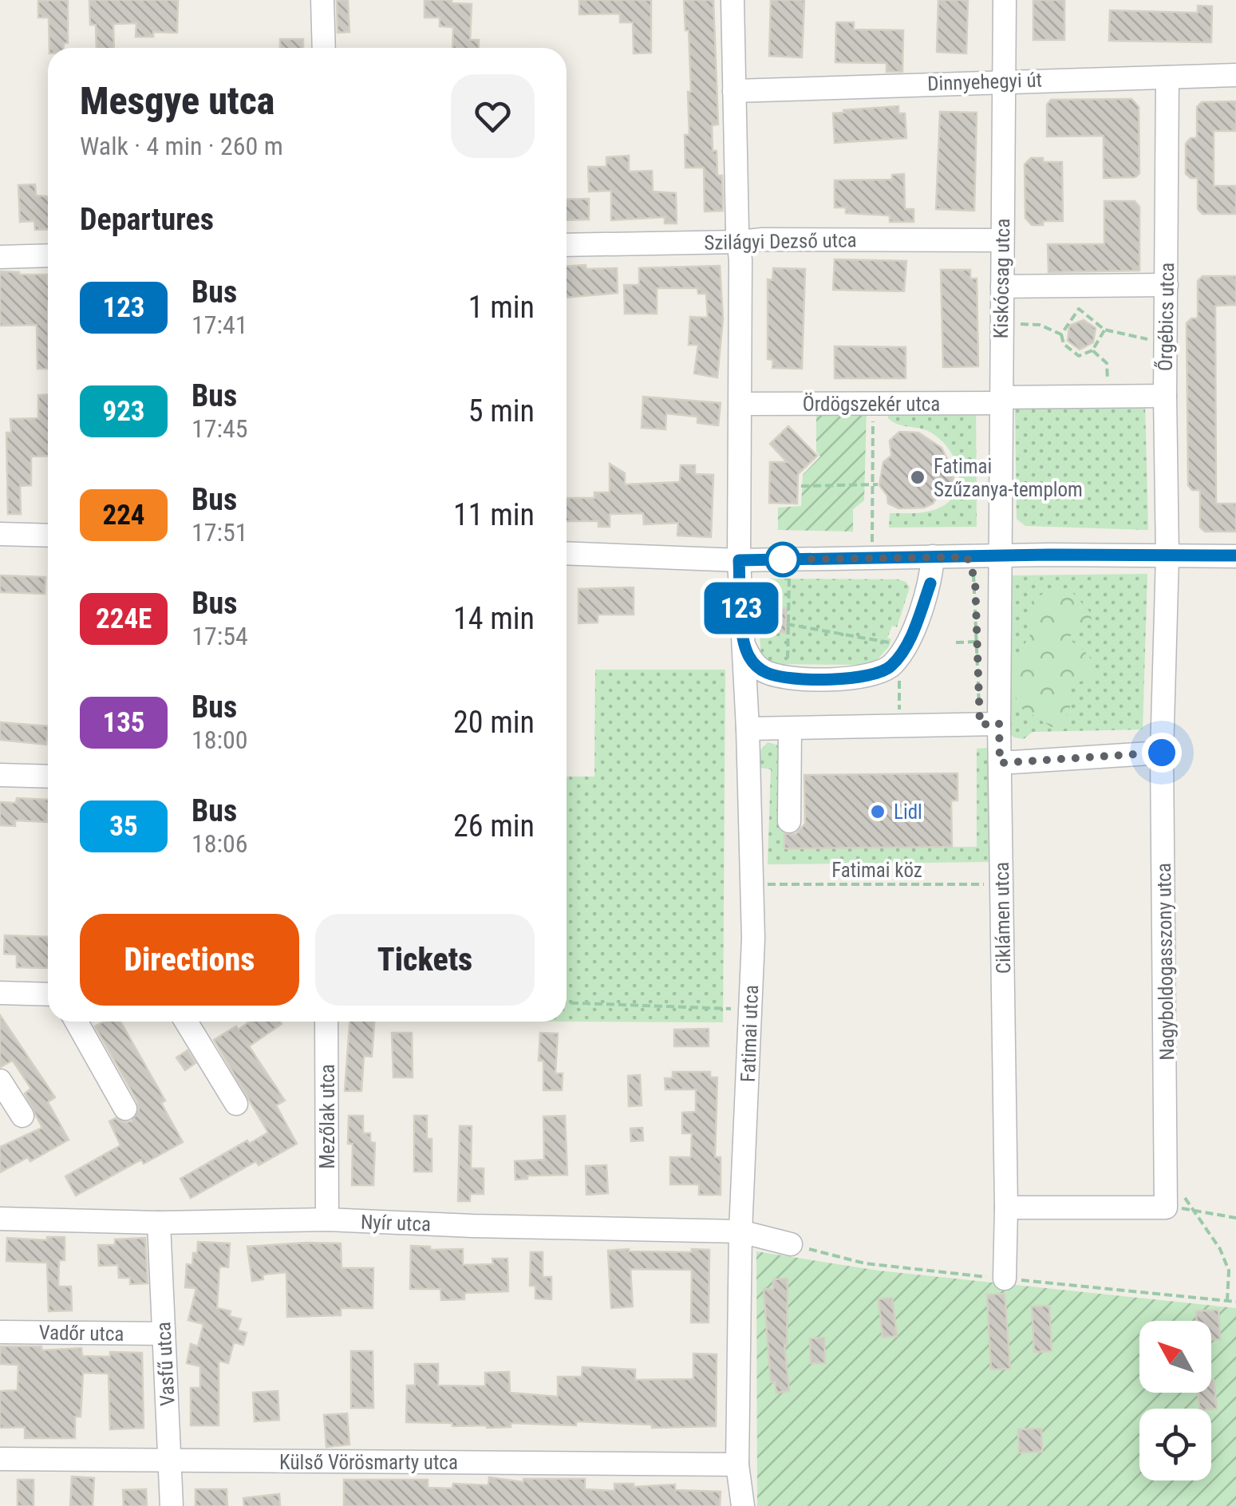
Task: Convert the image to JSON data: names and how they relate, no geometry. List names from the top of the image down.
{
  "streets": {
    "street": [
      "Dinnyehegyi út",
      "Szilágyi Dezső utca",
      "Kiskócsag utca",
      "Őrgébics utca",
      "Ördögszekér utca",
      "Ciklámen utca",
      "Nagyboldogasszony utca",
      "Fatimai utca",
      "Mezőlak utca",
      "Nyír utca",
      "Vadőr utca",
      "Vasfű utca",
      "Külső Vörösmarty utca"
    ],
    "path": ["Fatimai köz"]
  },
  "crossings": [
    ["Dinnyehegyi út", "Kiskócsag utca"],
    ["Dinnyehegyi út", "Őrgébics utca"],
    ["Dinnyehegyi út", "Fatimai utca"],
    ["Szilágyi Dezső utca", "Kiskócsag utca"],
    ["Szilágyi Dezső utca", "Fatimai utca"],
    ["Kiskócsag utca", "Ördögszekér utca"],
    ["Kiskócsag utca", "Ciklámen utca"],
    ["Őrgébics utca", "Ördögszekér utca"],
    ["Őrgébics utca", "Nagyboldogasszony utca"],
    ["Ördögszekér utca", "Fatimai utca"],
    ["Fatimai köz", "Ciklámen utca"],
    ["Fatimai köz", "Fatimai utca"],
    ["Fatimai utca", "Nyír utca"],
    ["Fatimai utca", "Külső Vörösmarty utca"],
    ["Mezőlak utca", "Nyír utca"],
    ["Nyír utca", "Vasfű utca"],
    ["Vadőr utca", "Vasfű utca"],
    ["Vasfű utca", "Külső Vörösmarty utca"]
  ],
  "places": ["Fatimai Szűzanya-templom", "Lidl"],
  "lines": ["bus line 123"],
  "north": "top left",
  "page": {
    "on_map": "123",
    "heading": [
      ["Mesgye utca", "Walk · 4 min · 260 m"],
      "Departures"
    ],
    "list": [
      {
        "mark": "123",
        "name": "Bus",
        "note": "17:41",
        "value": "1 min"
      },
      {
        "mark": "923",
        "name": "Bus",
        "note": "17:45",
        "value": "5 min"
      },
      {
        "mark": "224",
        "name": "Bus",
        "note": "17:51",
        "value": "11 min"
      },
      {
        "mark": "224E",
        "name": "Bus",
        "note": "17:54",
        "value": "14 min"
      },
      {
        "mark": "135",
        "name": "Bus",
        "note": "18:00",
        "value": "20 min"
      },
      {
        "mark": "35",
        "name": "Bus",
        "note": "18:06",
        "value": "26 min"
      }
    ],
    "buttons": ["Directions", "Tickets"]
  }
}
